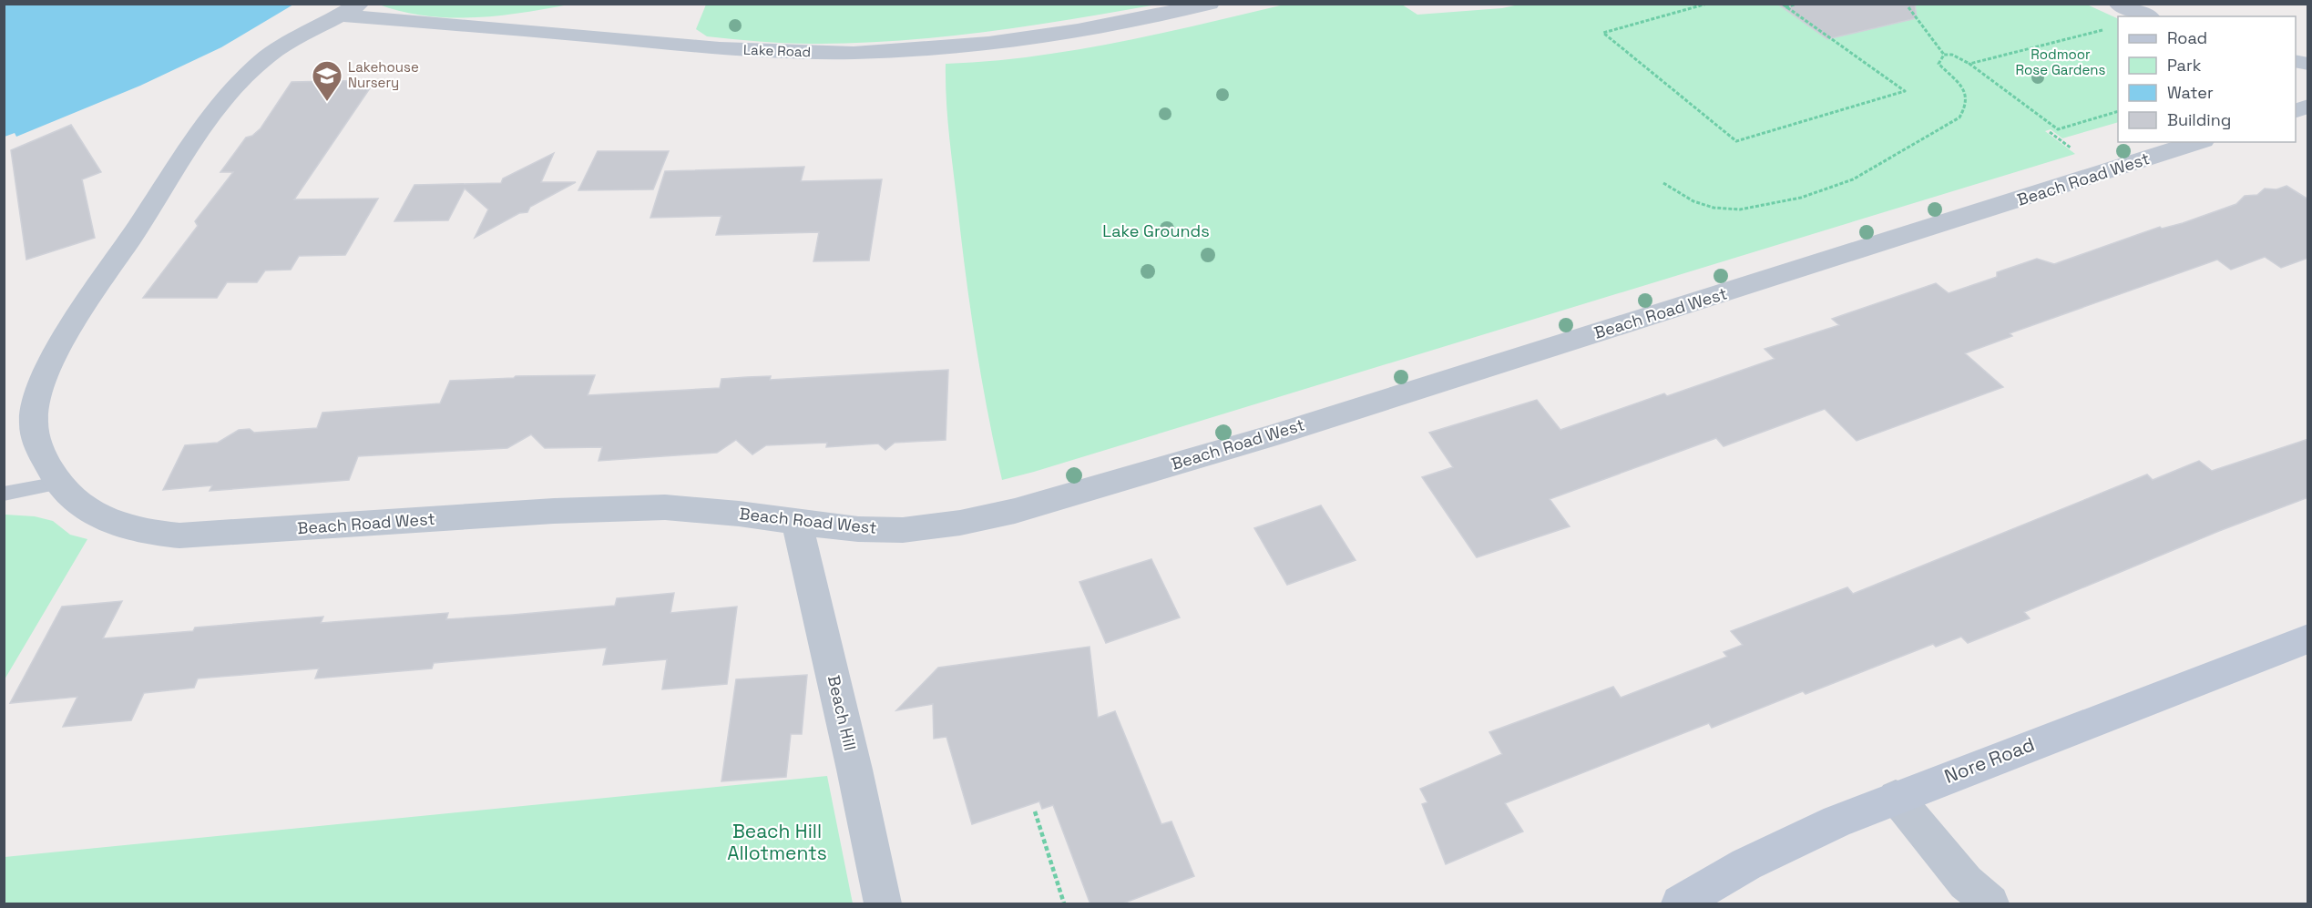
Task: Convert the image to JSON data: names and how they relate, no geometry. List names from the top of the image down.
{
  "streets": {
    "street": [
      "Lake Road",
      "Beach Road West",
      "Beach Hill",
      "Nore Road"
    ]
  },
  "crossings": [
    ["Lake Road", "Beach Road West"],
    ["Beach Road West", "Beach Hill"]
  ],
  "parks": ["Rodmoor Rose Gardens", "Lake Grounds", "Beach Hill Allotments"],
  "places": {
    "school or university": ["Lakehouse Nursery"]
  },
  "legend": [
    "Road",
    "Park",
    "Water",
    "Building"
  ]
}
